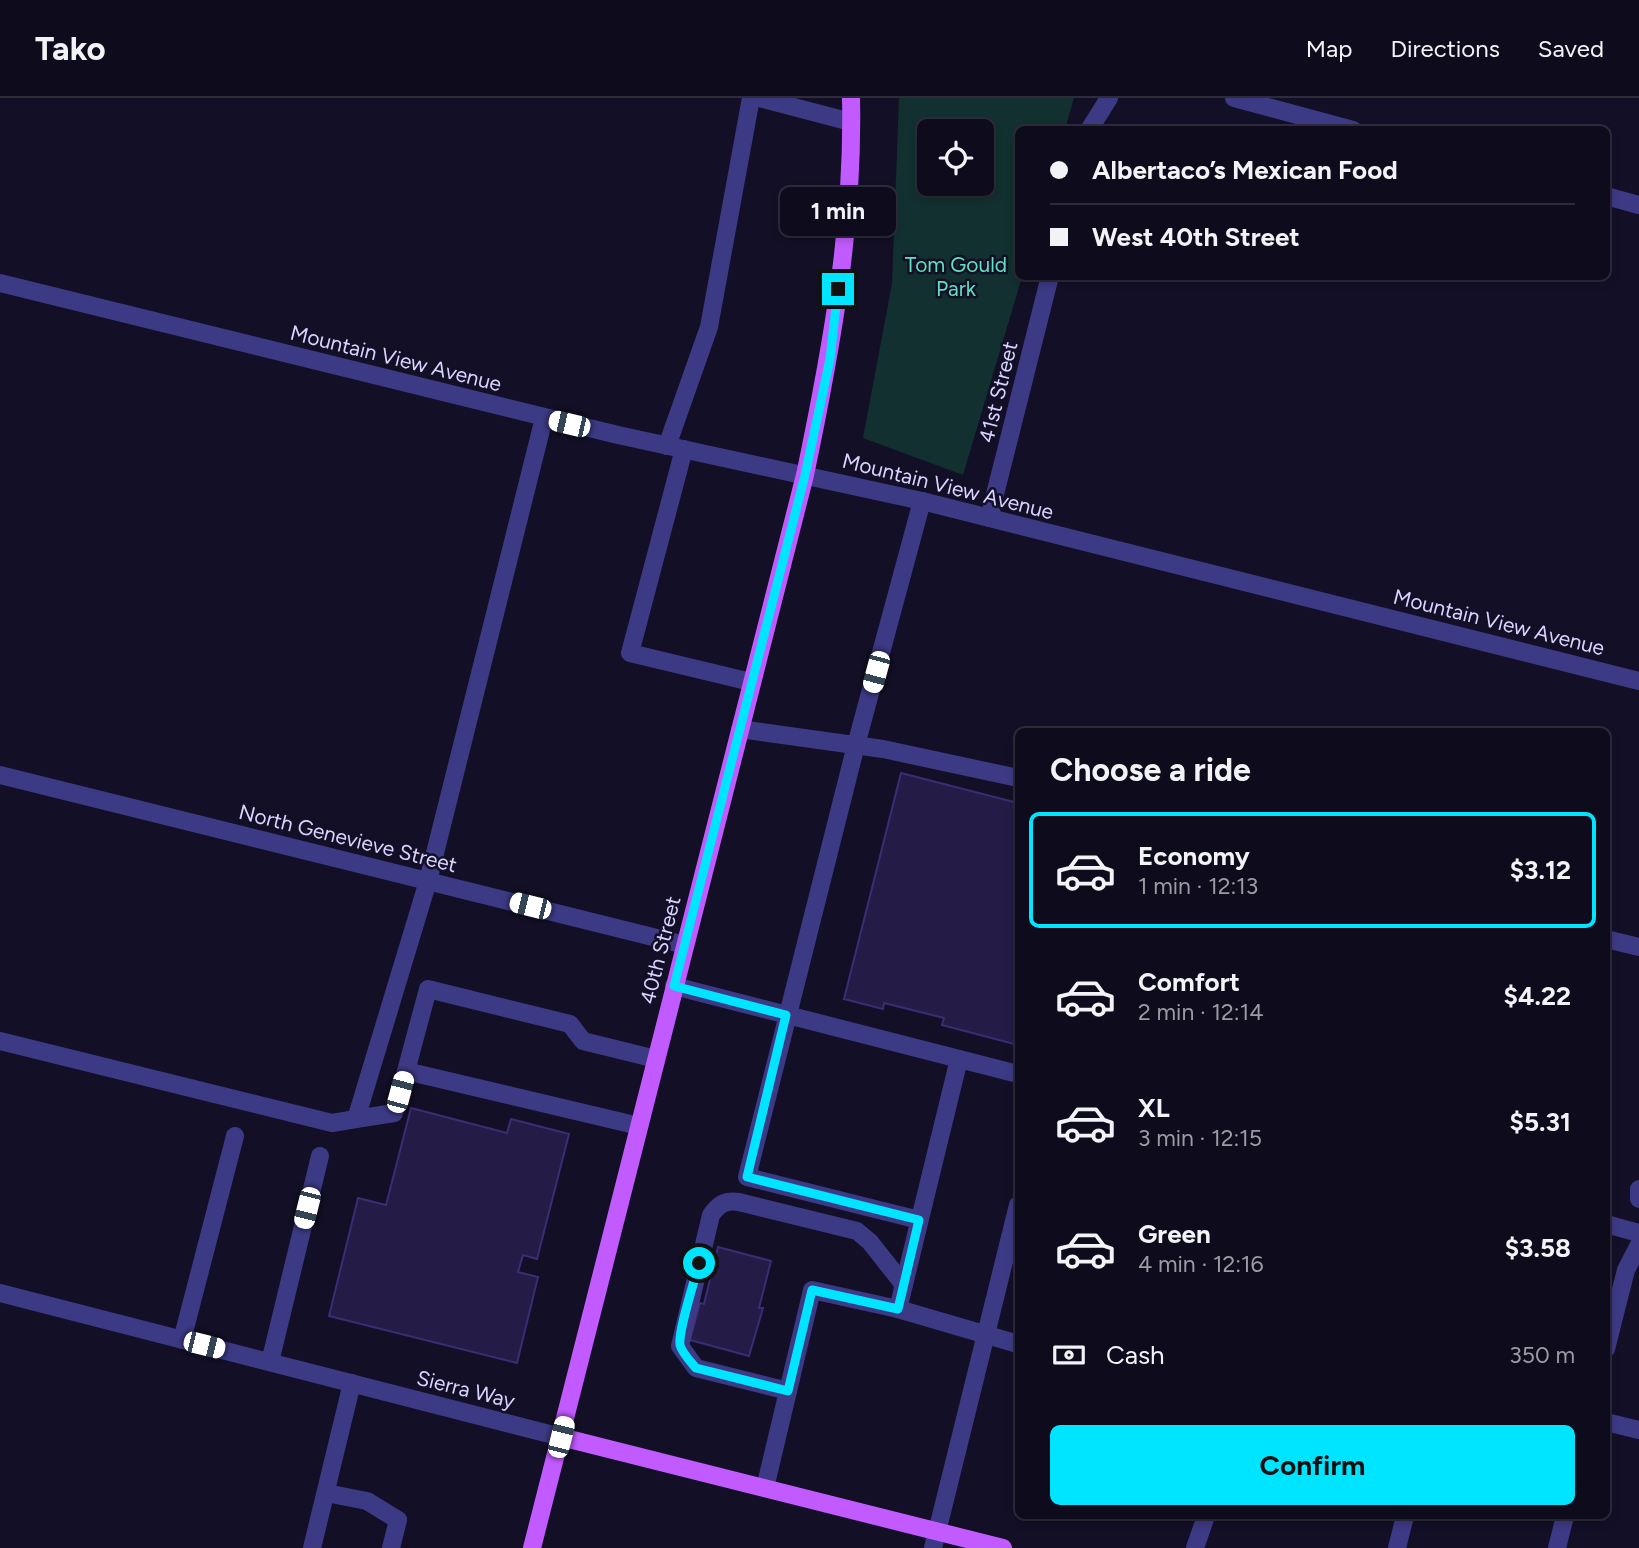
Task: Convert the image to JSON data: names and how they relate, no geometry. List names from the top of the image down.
{
  "streets": {
    "main road": ["40th Street", "Sierra Way"],
    "street": ["Mountain View Avenue", "41st Street", "North Genevieve Street"]
  },
  "crossings": [
    ["Mountain View Avenue", "41st Street"],
    ["Mountain View Avenue", "40th Street"],
    ["North Genevieve Street", "40th Street"],
    ["40th Street", "Sierra Way"]
  ],
  "parks": ["Tom Gould Park"],
  "page": {
    "header": "Tako",
    "nav": ["Map", "Directions", "Saved"],
    "banner": ["Albertaco’s Mexican Food", "West 40th Street"],
    "bubble": "1 min",
    "heading": "Choose a ride",
    "list": [
      {
        "name": "Economy",
        "note": "1 min · 12:13",
        "value": "$3.12"
      },
      {
        "name": "Comfort",
        "note": "2 min · 12:14",
        "value": "$4.22"
      },
      {
        "name": "XL",
        "note": "3 min · 12:15",
        "value": "$5.31"
      },
      {
        "name": "Green",
        "note": "4 min · 12:16",
        "value": "$3.58"
      }
    ],
    "pay": ["Cash", "350 m"],
    "buttons": "Confirm"
  }
}
